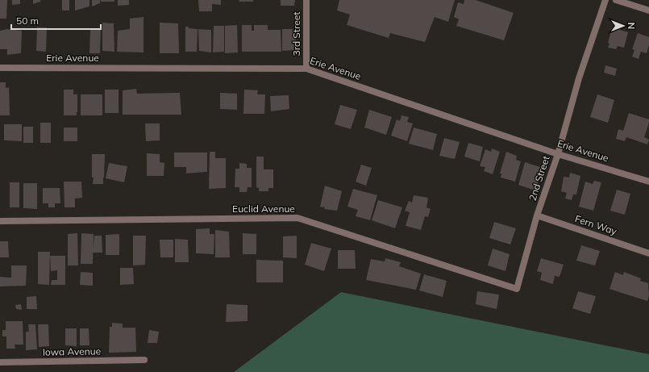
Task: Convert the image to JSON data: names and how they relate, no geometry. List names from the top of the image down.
{
  "streets": {
    "street": [
      "3rd Street",
      "Erie Avenue",
      "2nd Street",
      "Euclid Avenue",
      "Fern Way",
      "Iowa Avenue"
    ]
  },
  "crossings": [
    ["3rd Street", "Erie Avenue"],
    ["Erie Avenue", "2nd Street"],
    ["2nd Street", "Euclid Avenue"],
    ["2nd Street", "Fern Way"]
  ],
  "scale_bar": "50 m",
  "north": "right"
}
